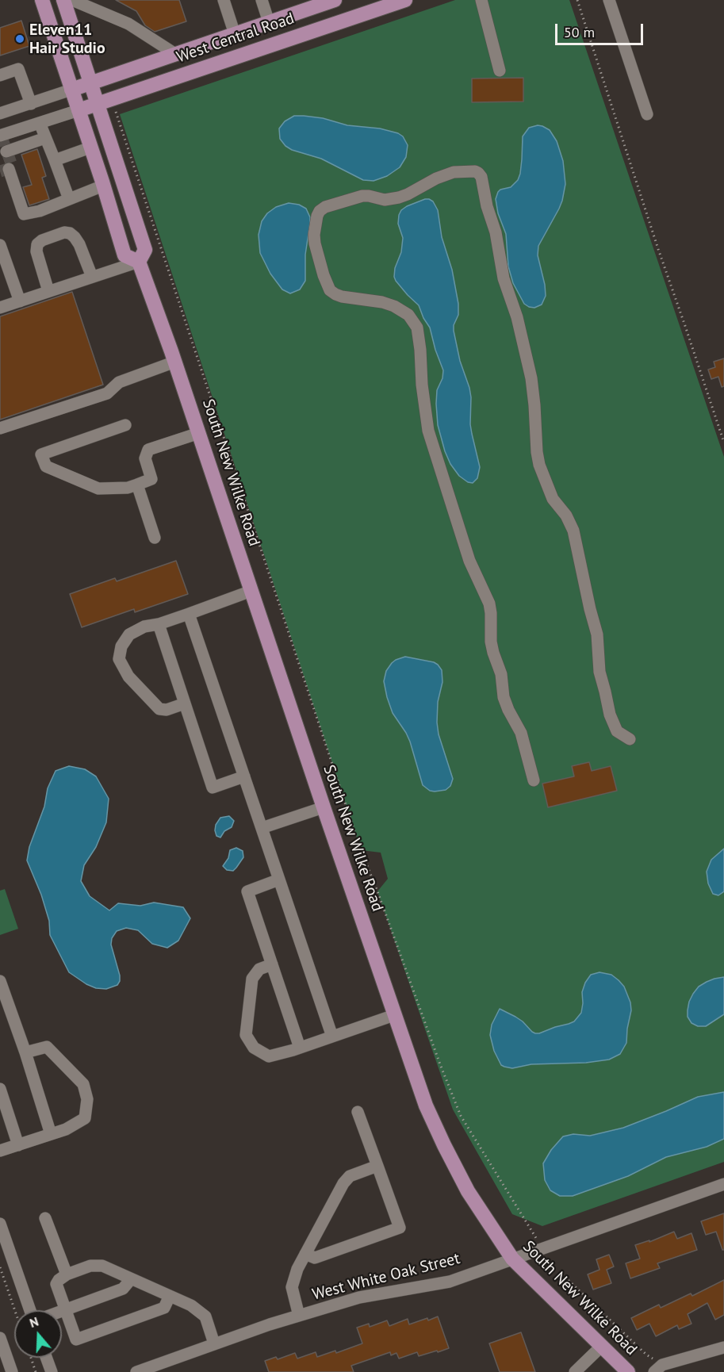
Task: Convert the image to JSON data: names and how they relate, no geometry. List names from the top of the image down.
{
  "streets": {
    "main road": ["West Central Road", "South New Wilke Road"],
    "street": ["West White Oak Street"]
  },
  "crossings": [
    ["West Central Road", "South New Wilke Road"],
    ["South New Wilke Road", "West White Oak Street"]
  ],
  "places": ["Eleven11 Hair Studio"],
  "scale_bar": "50 m",
  "north": "top"
}
